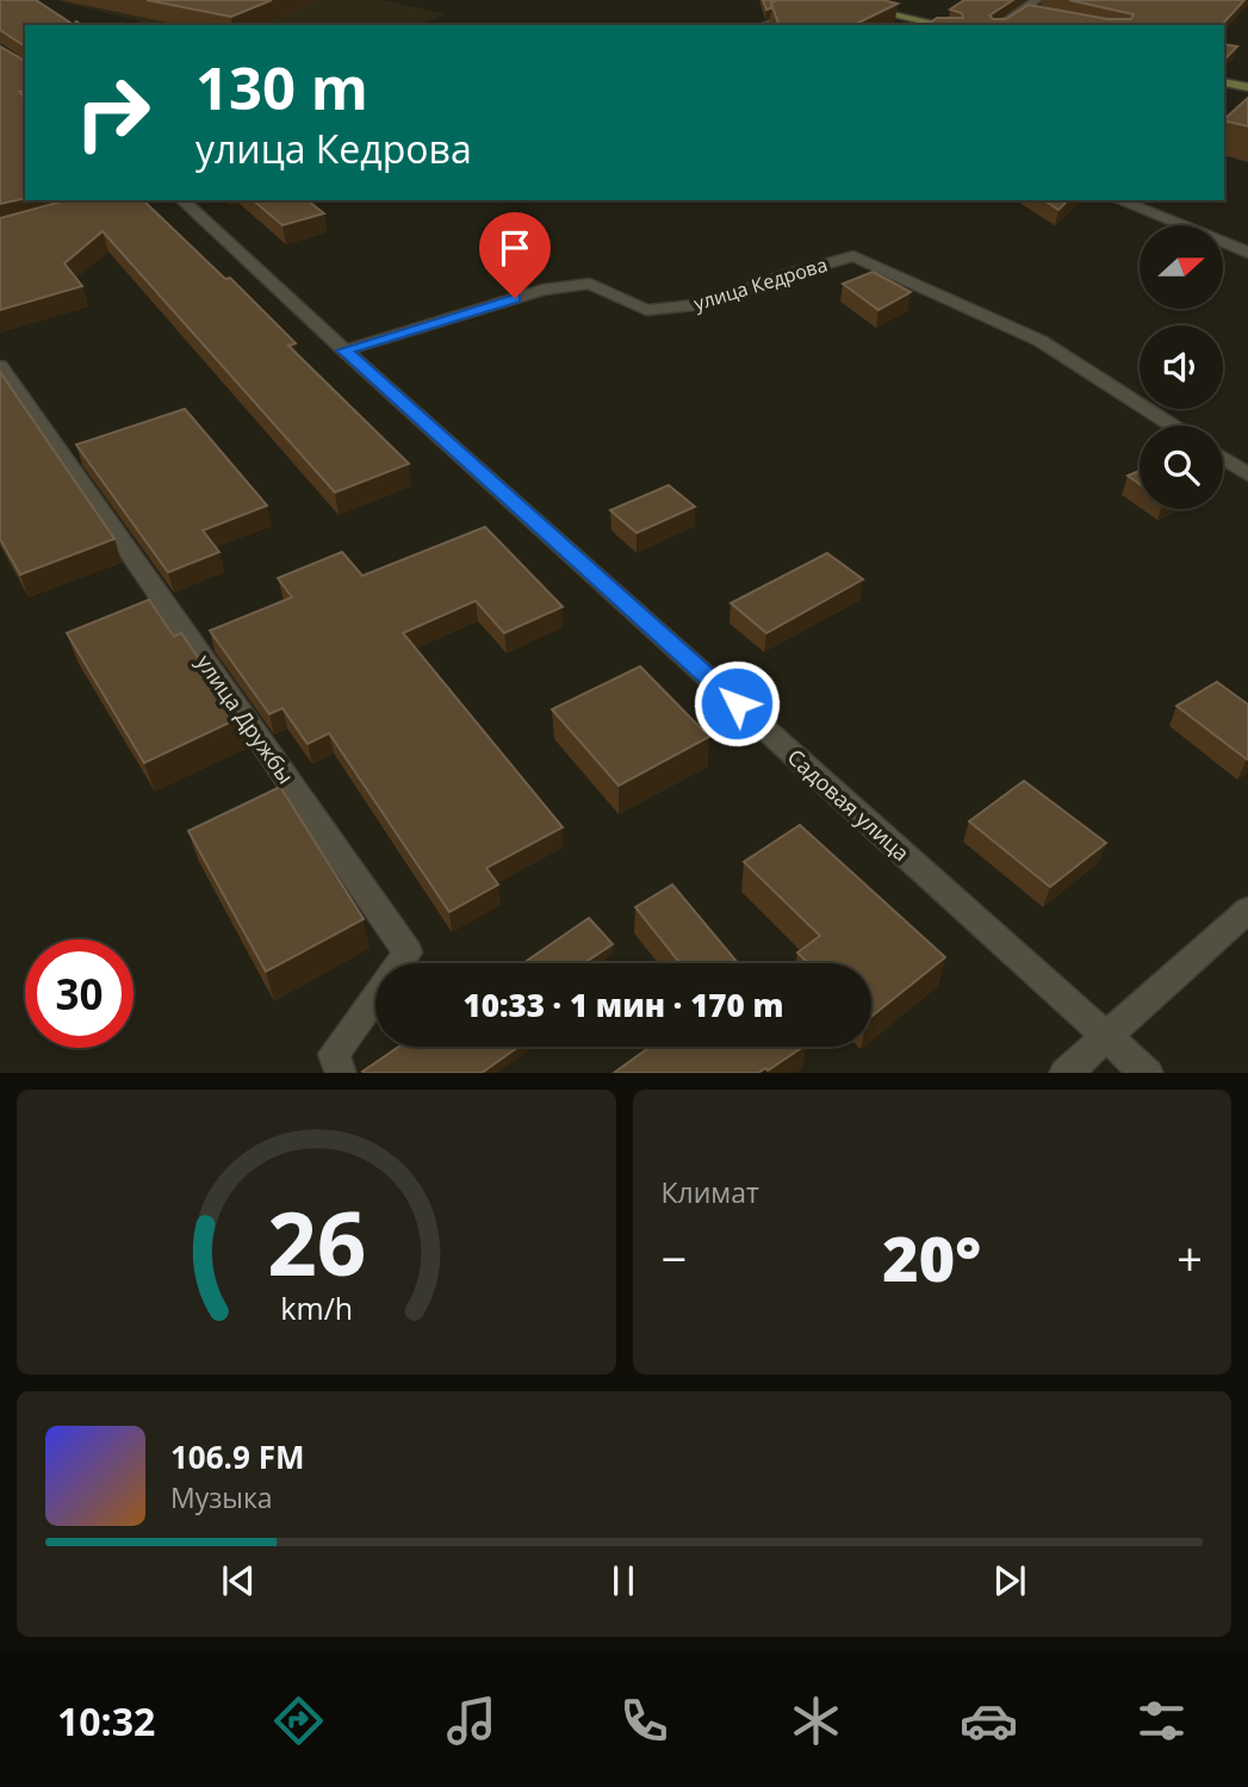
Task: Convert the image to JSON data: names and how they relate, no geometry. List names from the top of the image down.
{
  "streets": {
    "street": ["улица Кедрова", "улица Дружбы", "Садовая улица"]
  },
  "crossings": [
    ["улица Кедрова", "Садовая улица"]
  ],
  "north": "right",
  "page": {
    "turn": ["130 m", "улица Кедрова"],
    "limit": "30",
    "trip": "10:33 · 1 мин · 170 m",
    "tile": "Климат",
    "heat": ["−", "20°", "+"],
    "song": ["106.9 FM", "Музыка"],
    "tabs": "10:32",
    "gauge": ["26", "km/h"]
  }
}
